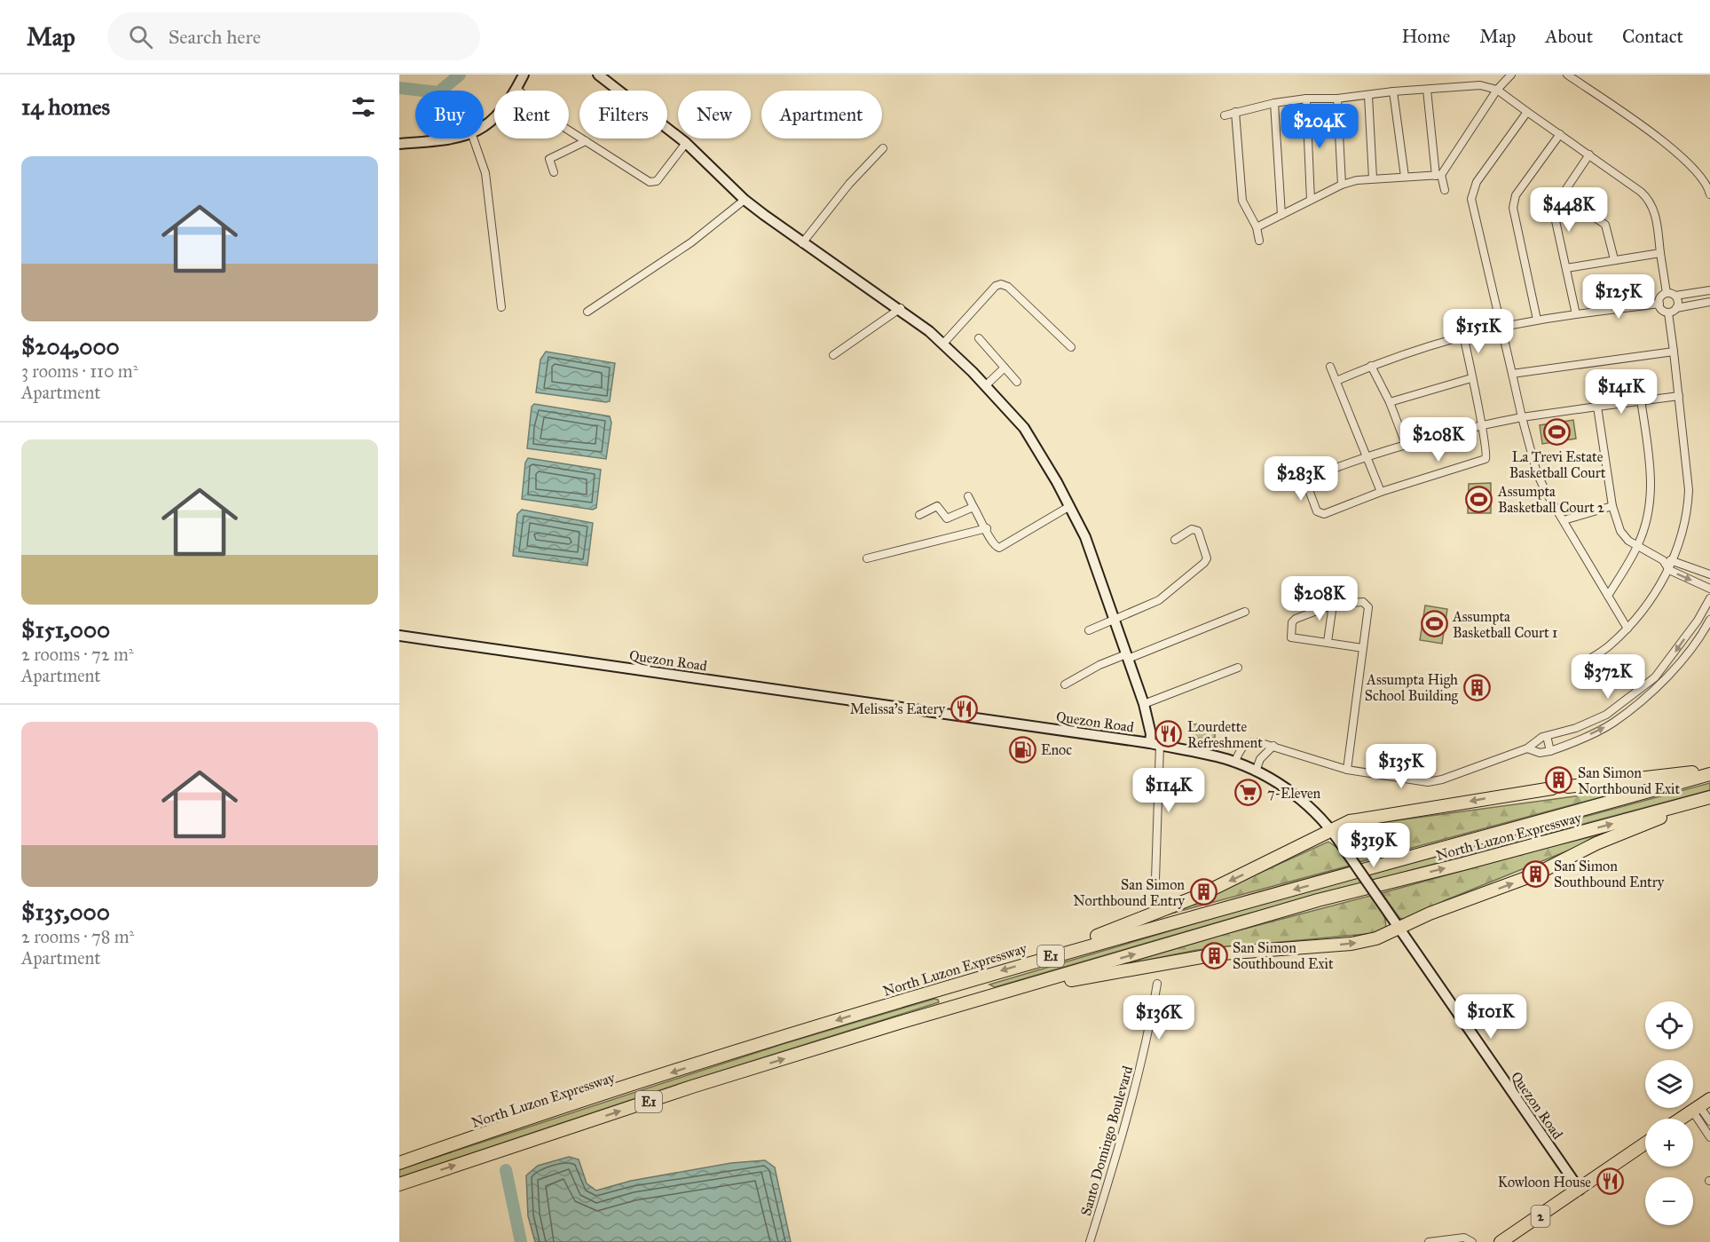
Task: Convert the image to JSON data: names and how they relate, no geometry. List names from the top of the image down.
{
  "streets": {
    "highway": ["North Luzon Expressway", "E1", "2"],
    "main road": ["Quezon Road"],
    "street": ["Santo Domingo Boulevard"]
  },
  "crossings": [
    ["Quezon Road", "2"]
  ],
  "places": {
    "sports": ["La Trevi Estate Basketball Court", "Assumpta Basketball Court 2", "Assumpta Basketball Court 1"],
    "building": [
      "Assumpta High School Building",
      "San Simon Northbound Exit",
      "San Simon Southbound Entry",
      "San Simon Northbound Entry",
      "San Simon Southbound Exit"
    ],
    "restaurant": ["Melissa's Eatery", "Lourdette Refreshment", "Kowloon House"],
    "fuel station": ["Enoc"],
    "supermarket": ["7-Eleven"]
  },
  "page": {
    "header": "Map",
    "search": "Search here",
    "nav": [
      "Home",
      "Map",
      "About",
      "Contact"
    ],
    "heading": "14 homes",
    "chip": [
      "Buy",
      "Rent",
      "Filters",
      "New",
      "Apartment"
    ],
    "price": [
      "$204K",
      "$448K",
      "$125K",
      "$151K",
      "$141K",
      "$208K",
      "$283K",
      "$208K",
      "$372K",
      "$135K",
      "$114K",
      "$319K",
      "$101K",
      "$136K"
    ],
    "list": [
      {
        "name": "$204,000",
        "note": "3 rooms · 110 m² · Apartment"
      },
      {
        "name": "$151,000",
        "note": "2 rooms · 72 m² · Apartment"
      },
      {
        "name": "$135,000",
        "note": "2 rooms · 78 m² · Apartment"
      }
    ],
    "map_buttons": ["+", "−"]
  }
}
